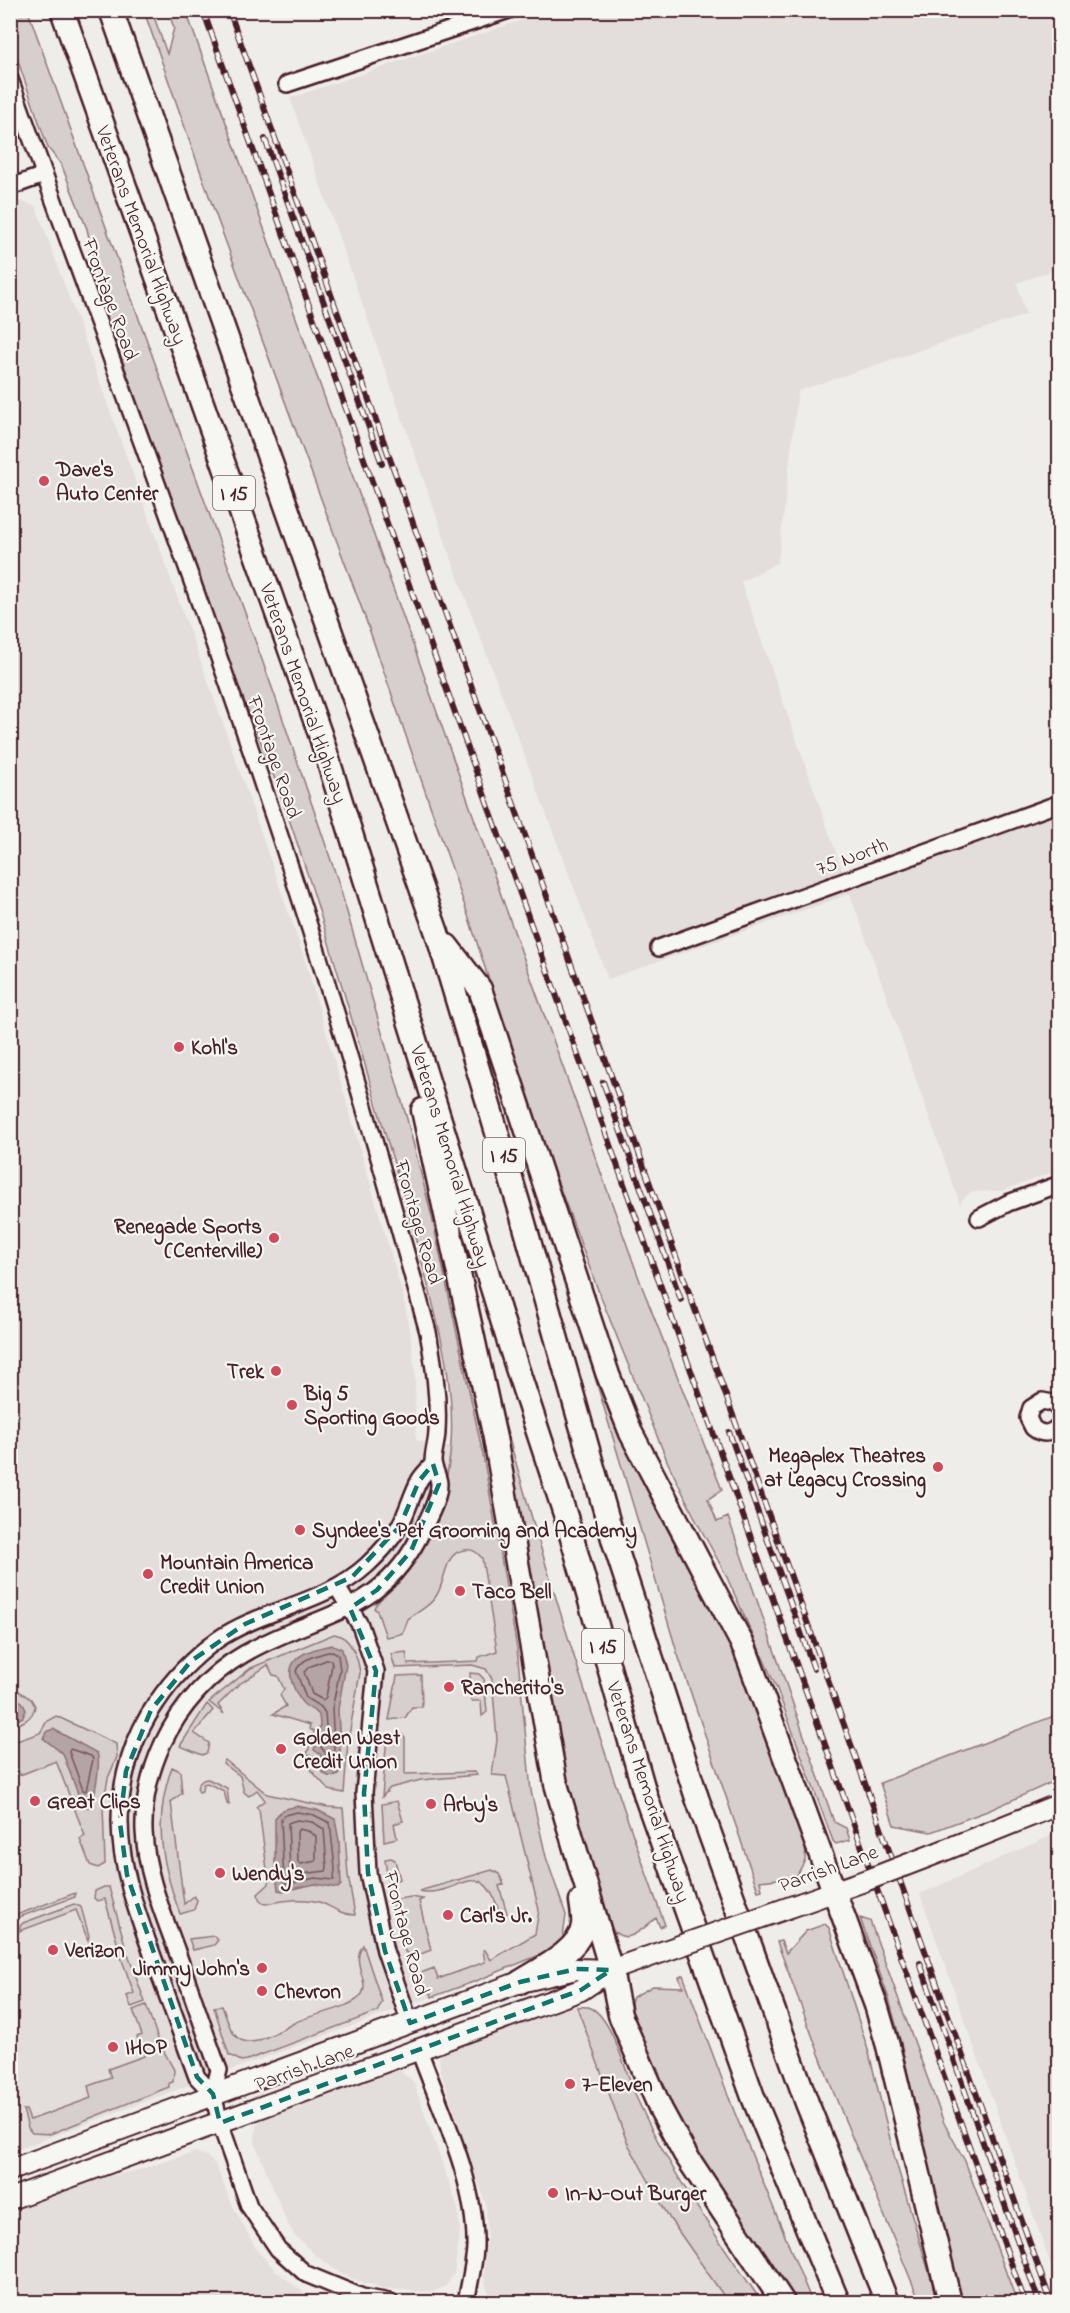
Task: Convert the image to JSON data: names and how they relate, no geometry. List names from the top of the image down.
{
  "streets": {
    "highway": ["Veterans Memorial Highway", "I 15"],
    "main road": ["Parrish Lane"],
    "street": ["Frontage Road", "75 North"]
  },
  "crossings": [
    ["Frontage Road", "Parrish Lane"]
  ],
  "places": [
    "Dave's Auto Center",
    "Kohl's",
    "Renegade Sports (Centerville)",
    "Trek",
    "Big 5 Sporting Goods",
    "Megaplex Theatres at Legacy Crossing",
    "Syndee's Pet Grooming and Academy",
    "Mountain America Credit Union",
    "Taco Bell",
    "Rancherito's",
    "Golden West Credit Union",
    "Great Clips",
    "Arby's",
    "Wendy's",
    "Carl's Jr.",
    "Verizon",
    "Jimmy John's",
    "Chevron",
    "IHOP",
    "7-Eleven",
    "In-N-Out Burger"
  ]
}
